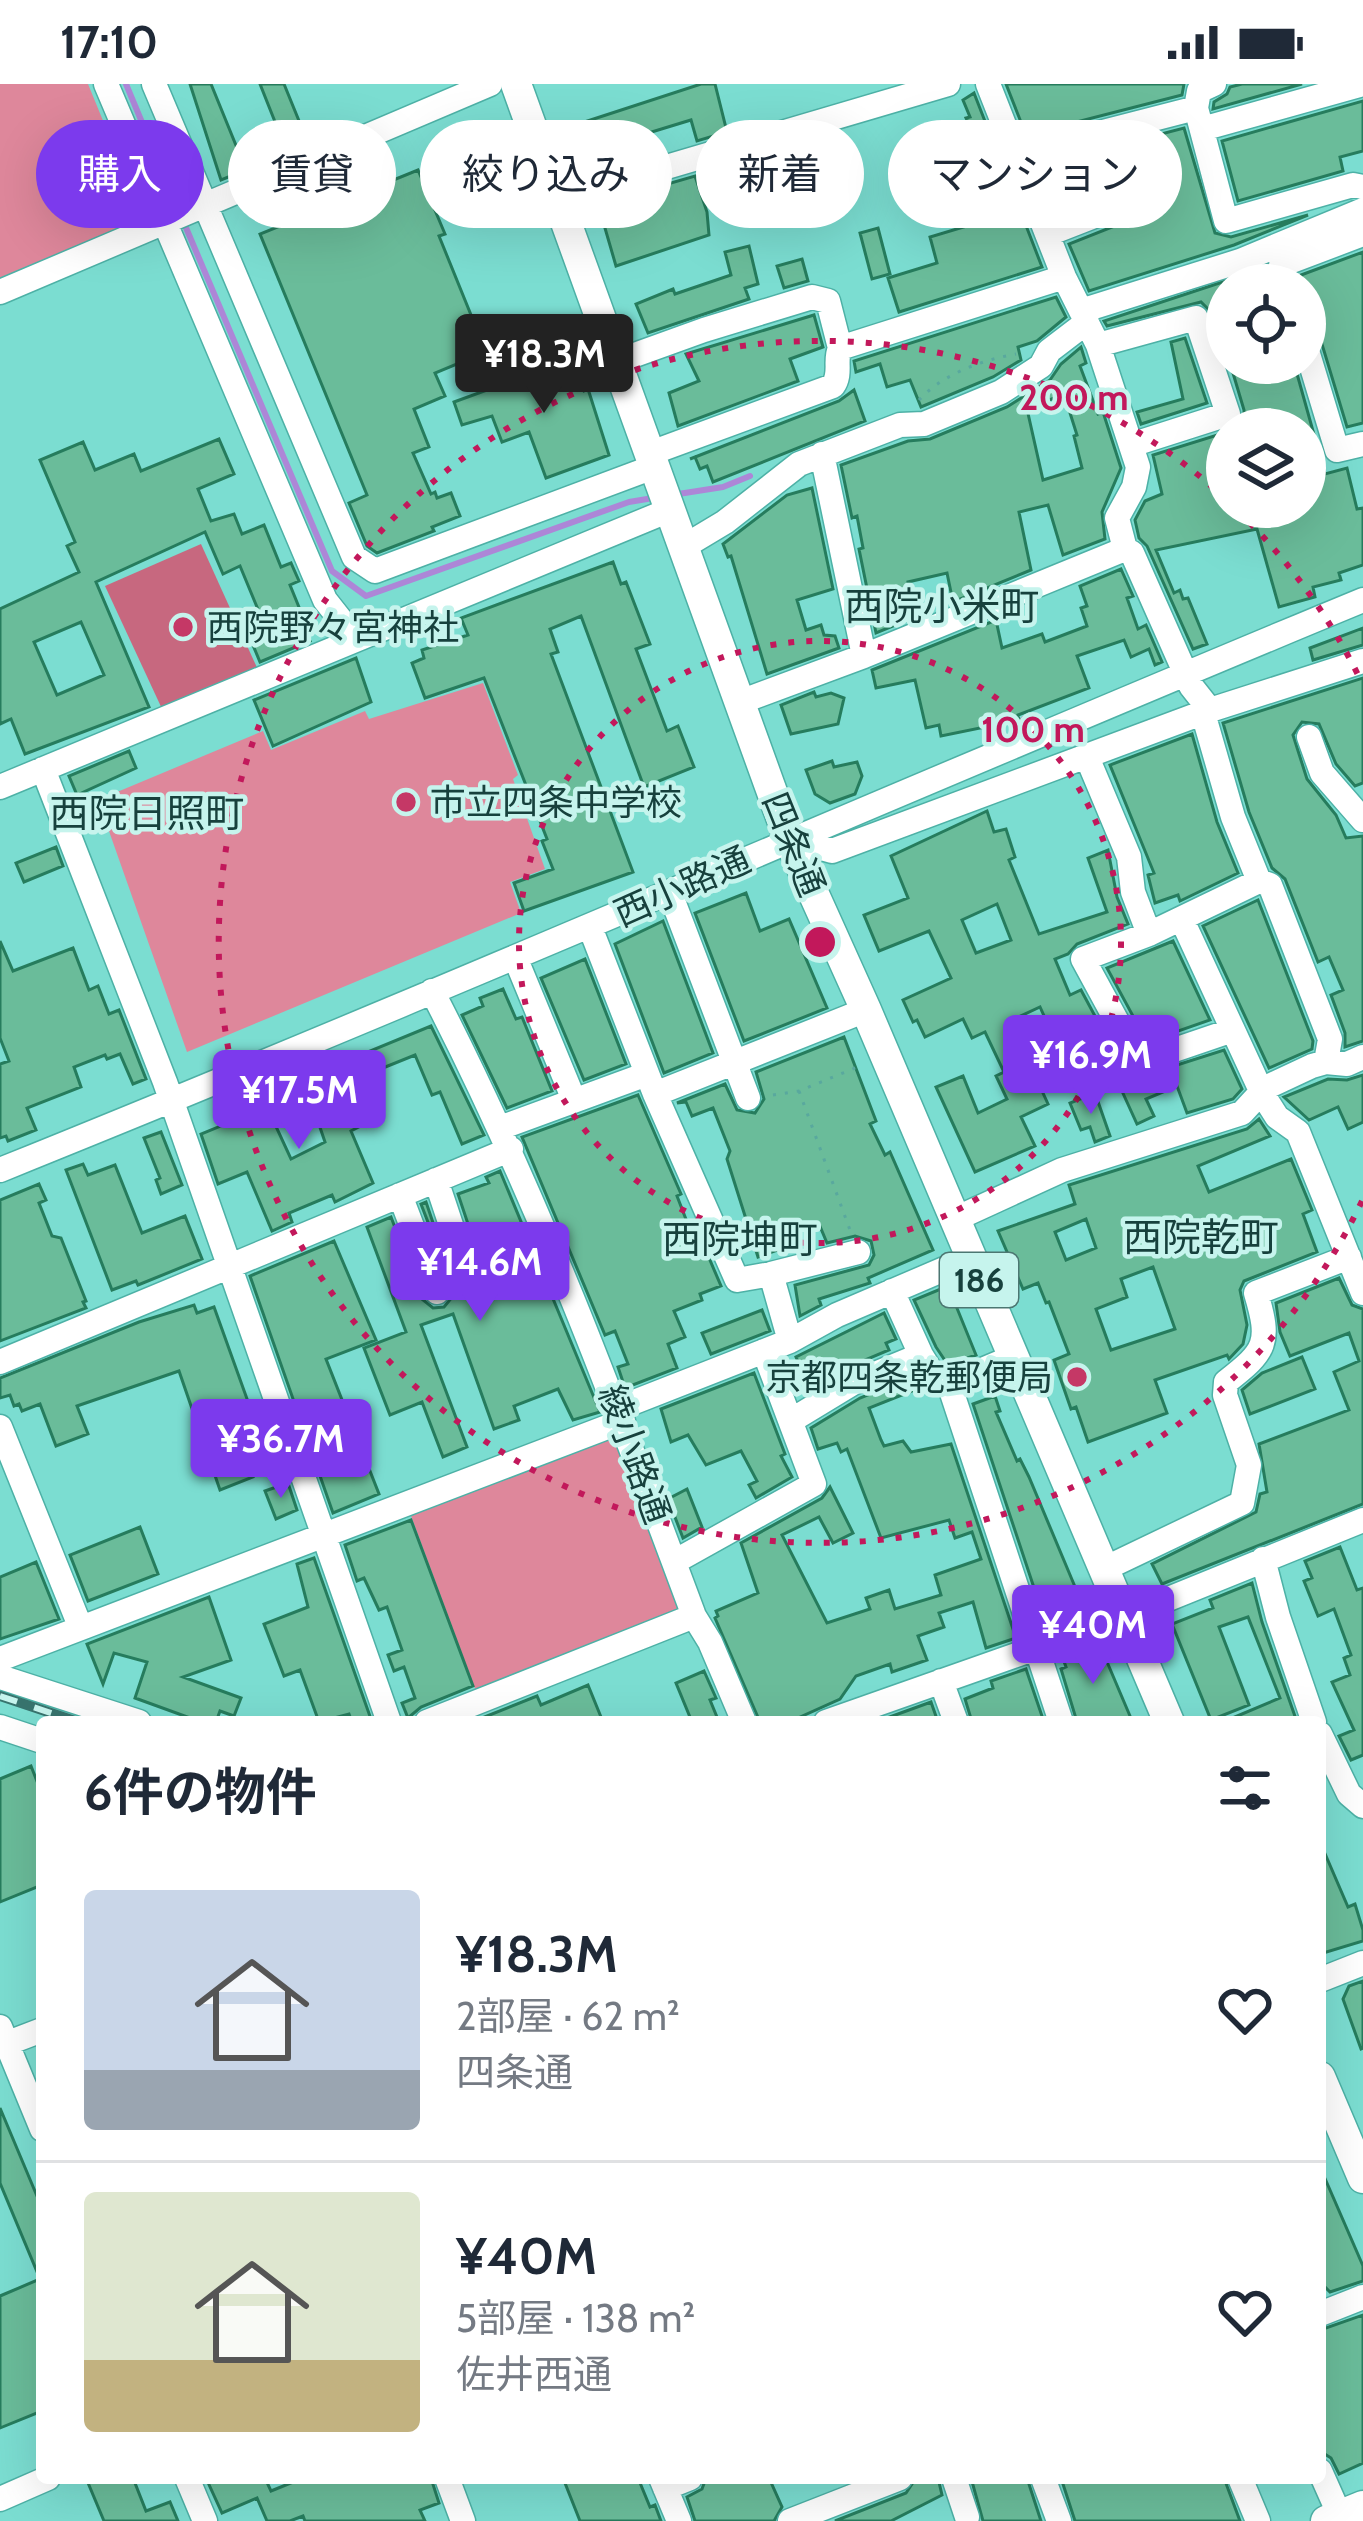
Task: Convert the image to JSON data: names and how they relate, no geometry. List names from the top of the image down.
{
  "streets": {
    "main road": ["四条通", "186"],
    "street": ["西小路通", "綾小路通"]
  },
  "crossings": [
    ["四条通", "西小路通"],
    ["西小路通", "綾小路通"]
  ],
  "districts": [
    "西院小米町",
    "西院日照町",
    "西院乾町",
    "西院坤町"
  ],
  "places": ["西院野々宮神社", "市立四条中学校", "京都四条乾郵便局"],
  "page": {
    "status": "17:10",
    "chip": [
      "購入",
      "賃貸",
      "絞り込み",
      "新着",
      "マンション"
    ],
    "price": [
      "¥18.3M",
      "¥16.9M",
      "¥17.5M",
      "¥14.6M",
      "¥36.7M",
      "¥40M"
    ],
    "heading": "6件の物件",
    "list": [
      {
        "name": "¥18.3M",
        "note": "2部屋 · 62 m² · 四条通"
      },
      {
        "name": "¥40M",
        "note": "5部屋 · 138 m² · 佐井西通"
      }
    ]
  },
  "rings": ["200 m", "100 m"]
}
